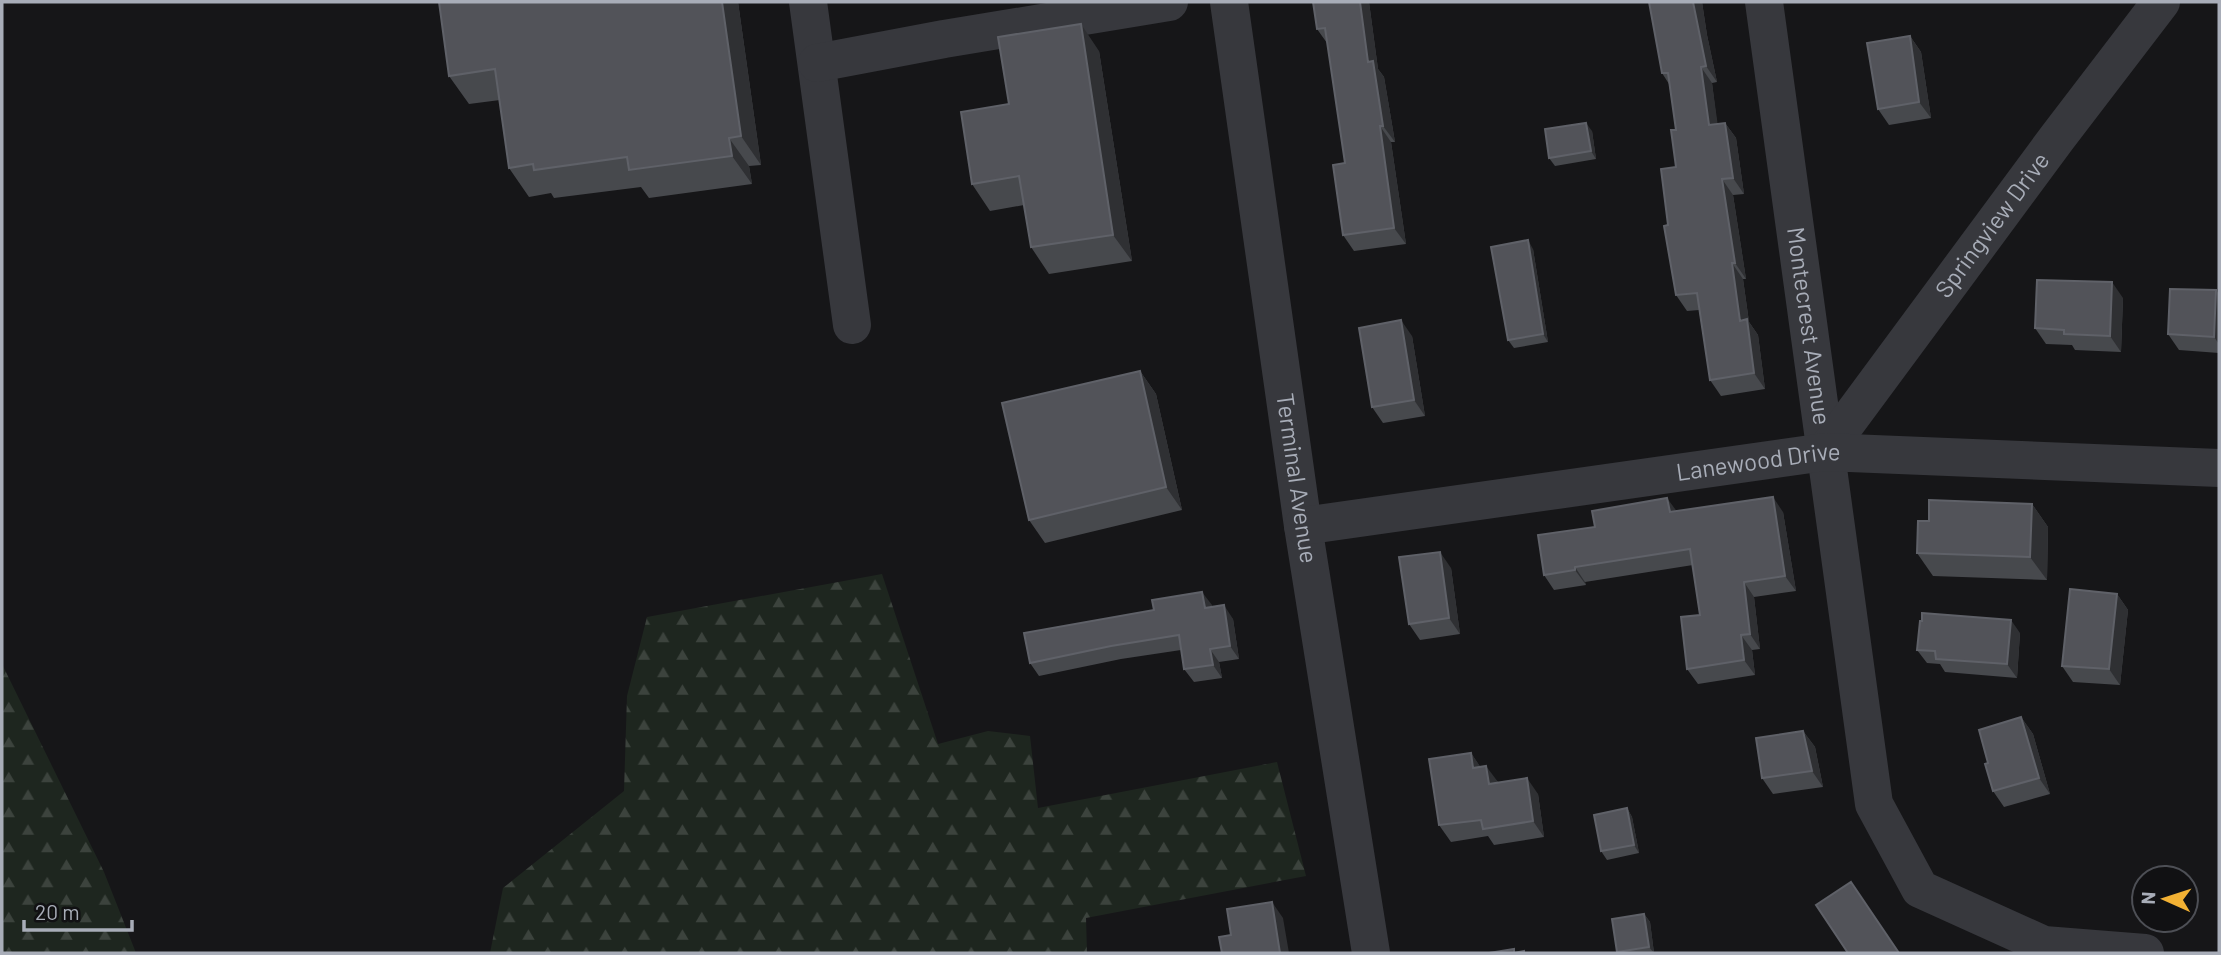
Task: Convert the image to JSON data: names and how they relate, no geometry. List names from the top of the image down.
{
  "streets": {
    "street": [
      "Springview Drive",
      "Montecrest Avenue",
      "Lanewood Drive",
      "Terminal Avenue"
    ]
  },
  "crossings": [
    ["Springview Drive", "Montecrest Avenue"],
    ["Springview Drive", "Lanewood Drive"],
    ["Montecrest Avenue", "Lanewood Drive"],
    ["Lanewood Drive", "Terminal Avenue"]
  ],
  "scale_bar": "20 m",
  "north": "left"
}
